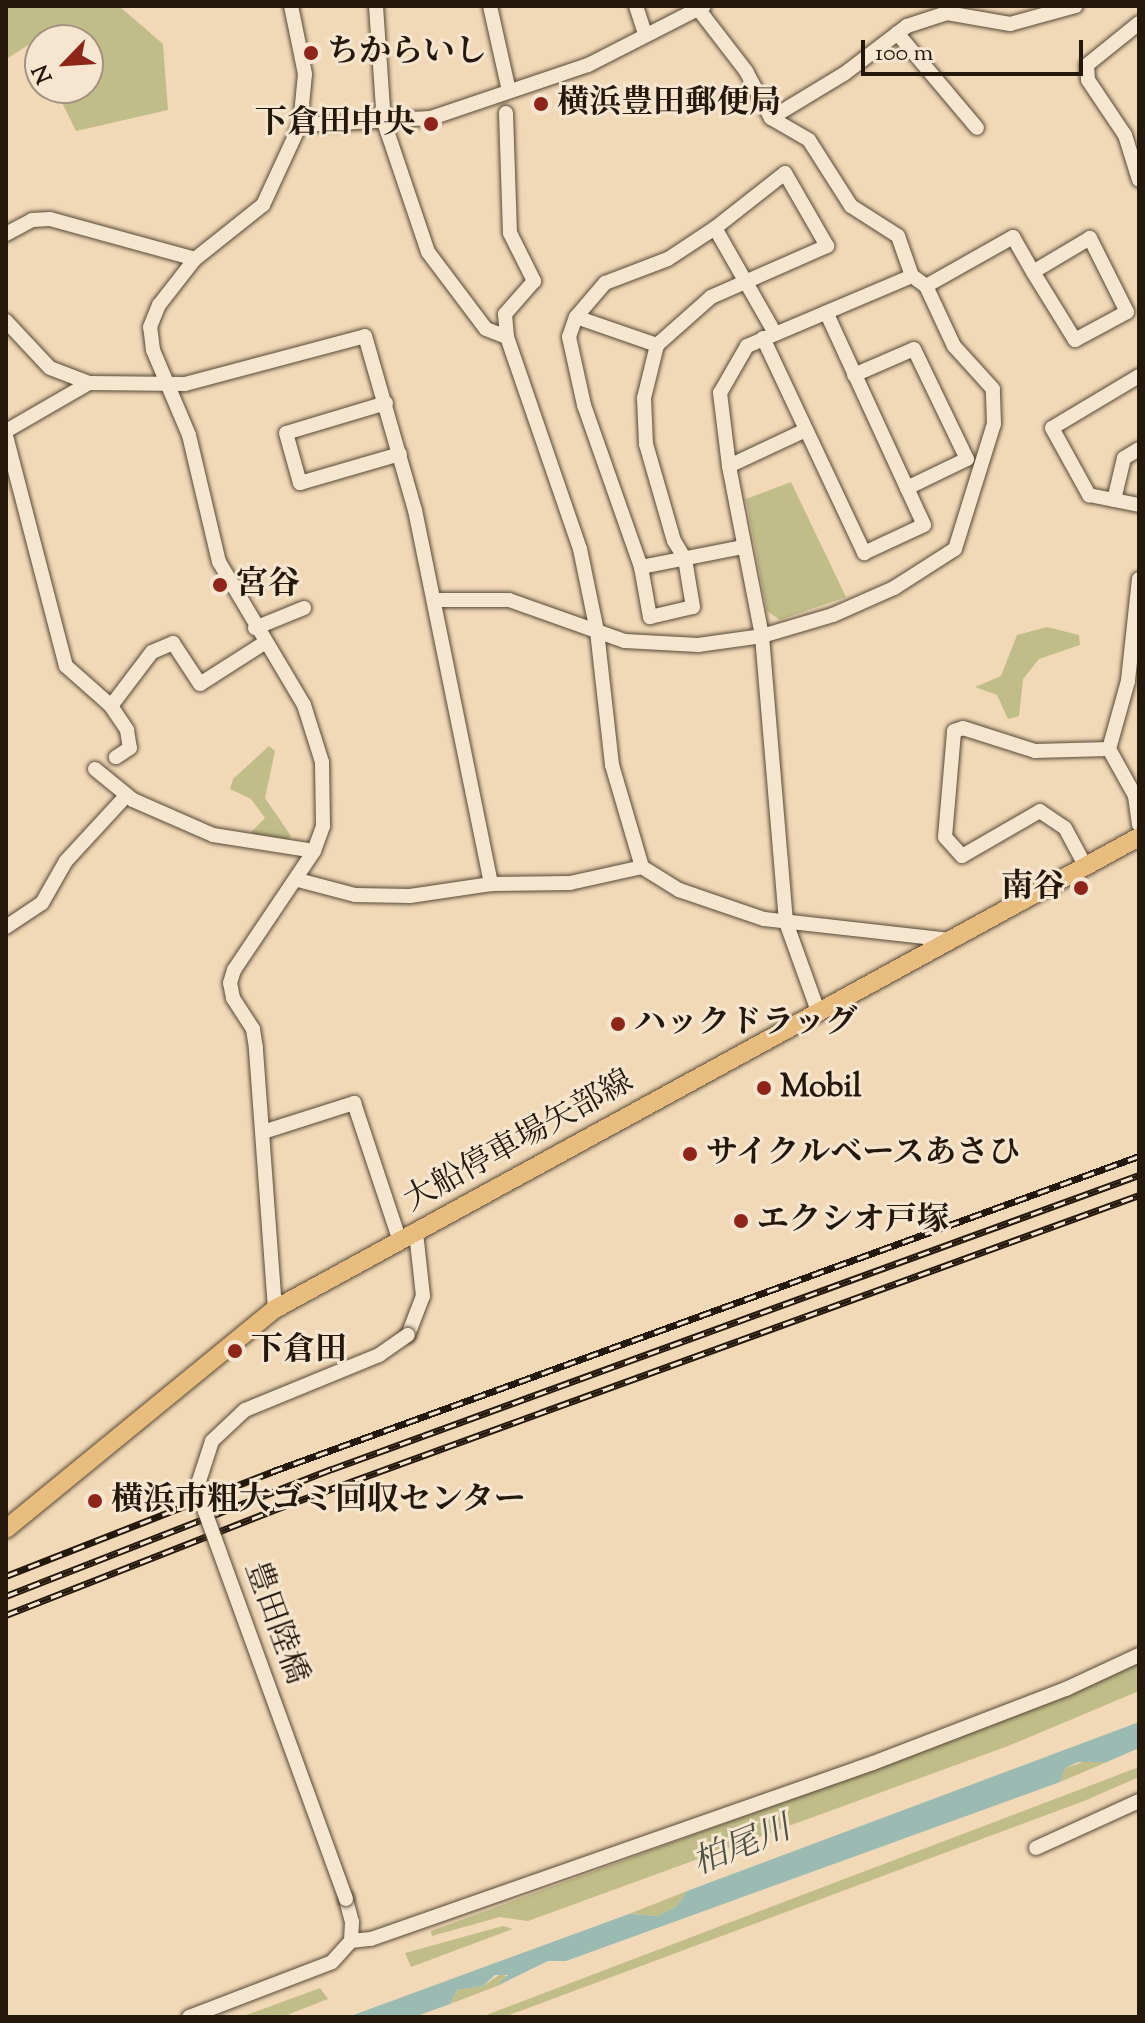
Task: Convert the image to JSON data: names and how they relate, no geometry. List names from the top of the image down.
{
  "streets": {
    "main road": ["大船停車場矢部線"],
    "street": ["豊田陸橋"]
  },
  "crossings": [
    ["大船停車場矢部線", "豊田陸橋"]
  ],
  "water": ["柏尾川"],
  "places": [
    "ちからいし",
    "横浜豊田郵便局",
    "下倉田中央",
    "宮谷",
    "南谷",
    "ハックドラッグ",
    "Mobil",
    "サイクルベースあさひ",
    "エクシオ戸塚",
    "下倉田",
    "横浜市粗大ゴミ回収センター"
  ],
  "scale_bar": "100 m",
  "north": "bottom left"
}
